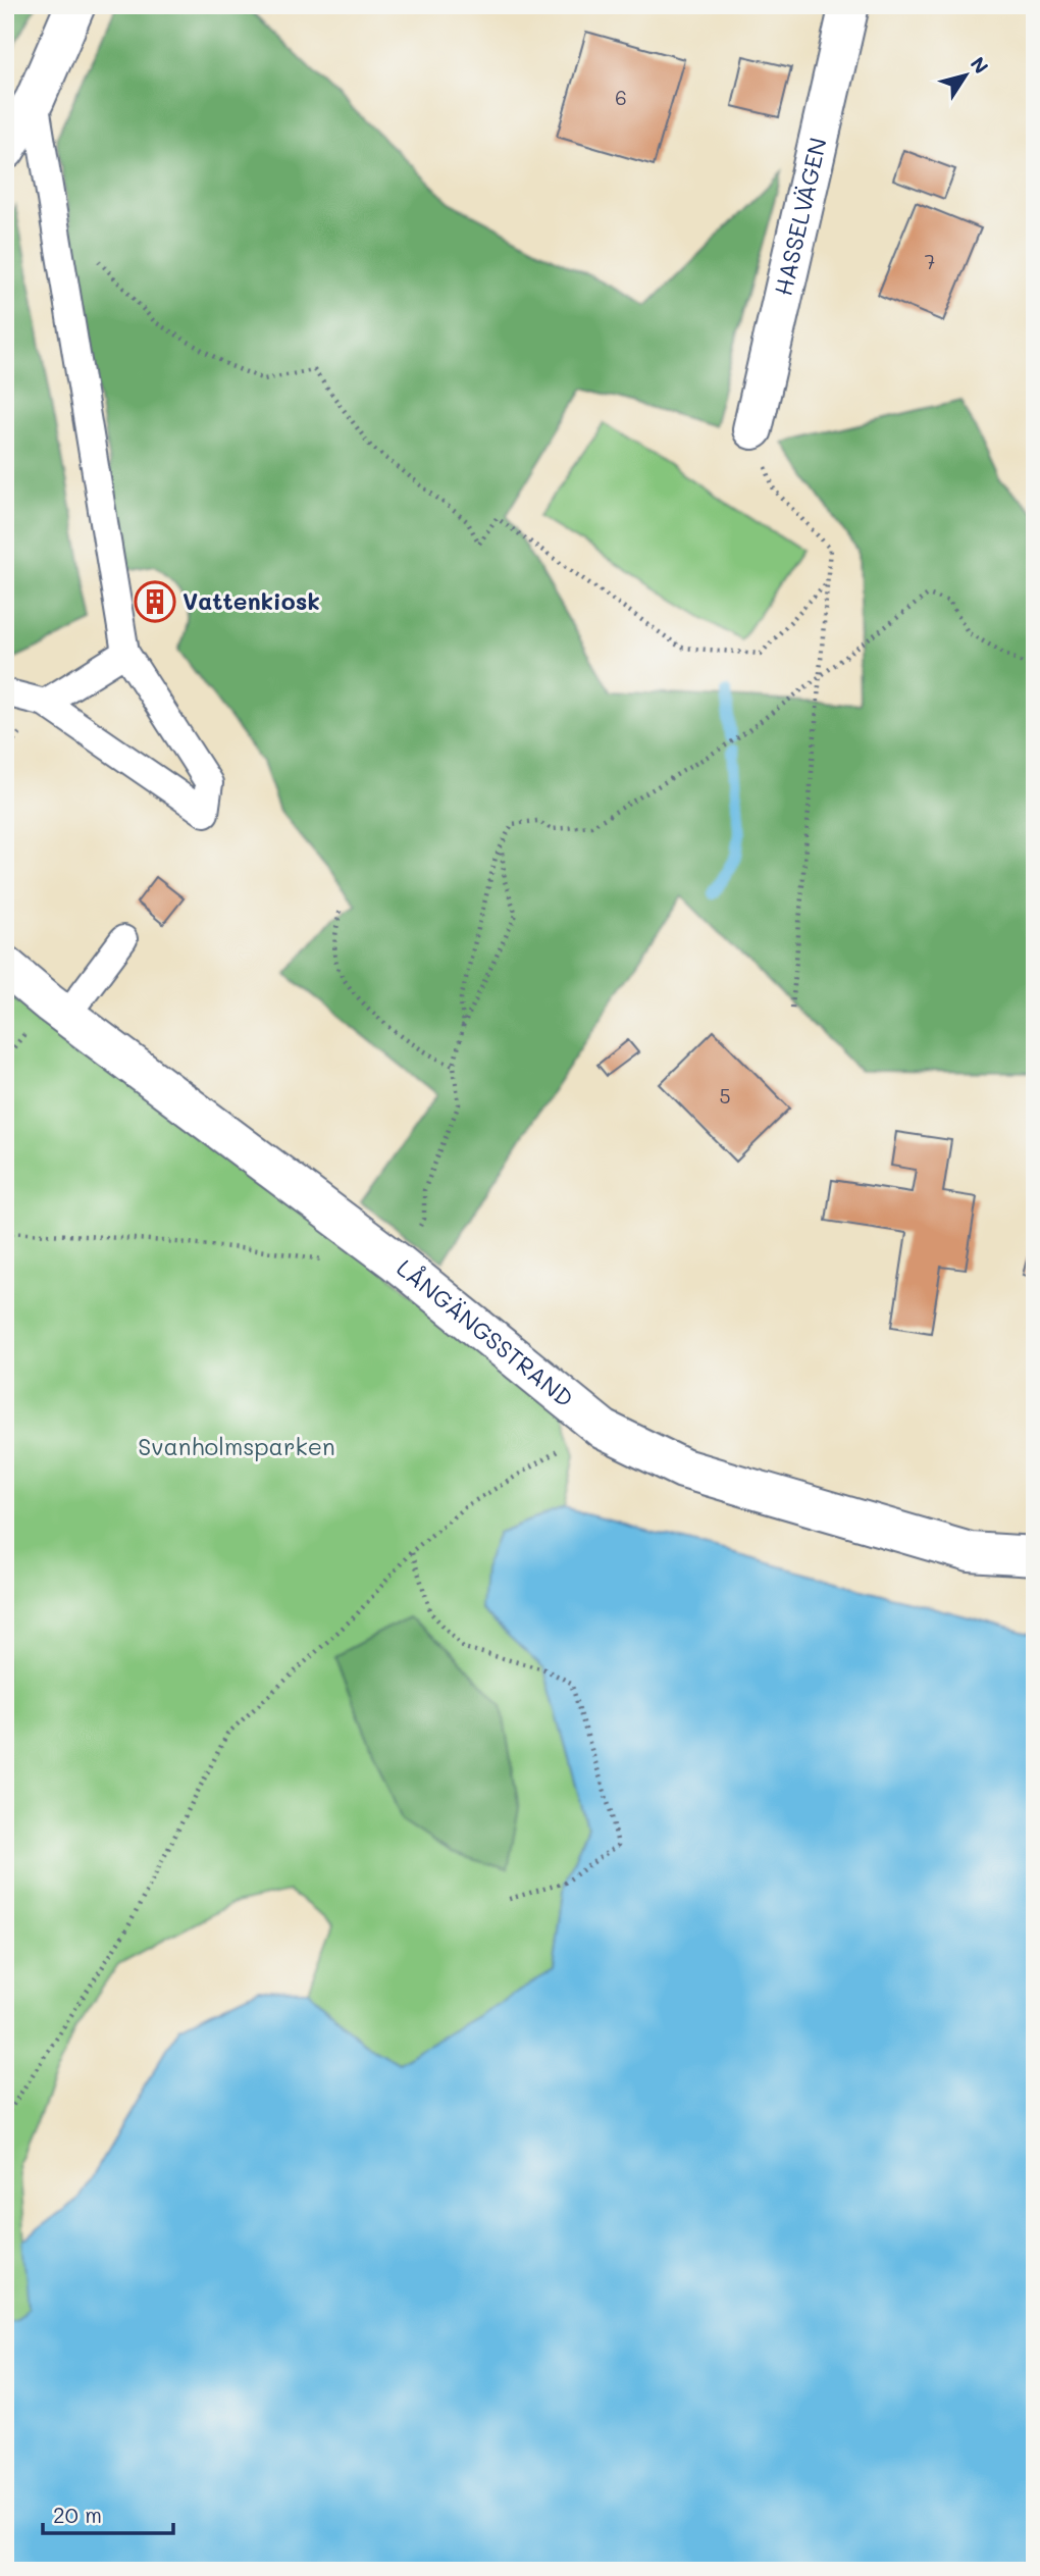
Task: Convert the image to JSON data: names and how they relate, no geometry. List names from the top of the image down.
{
  "streets": {
    "street": ["HASSELVÄGEN", "LÅNGÄNGSSTRAND"]
  },
  "parks": ["Svanholmsparken"],
  "places": {
    "building": ["Vattenkiosk"]
  },
  "house_numbers": ["6", "7", "5"],
  "scale_bar": "20 m",
  "north": "top right"
}
